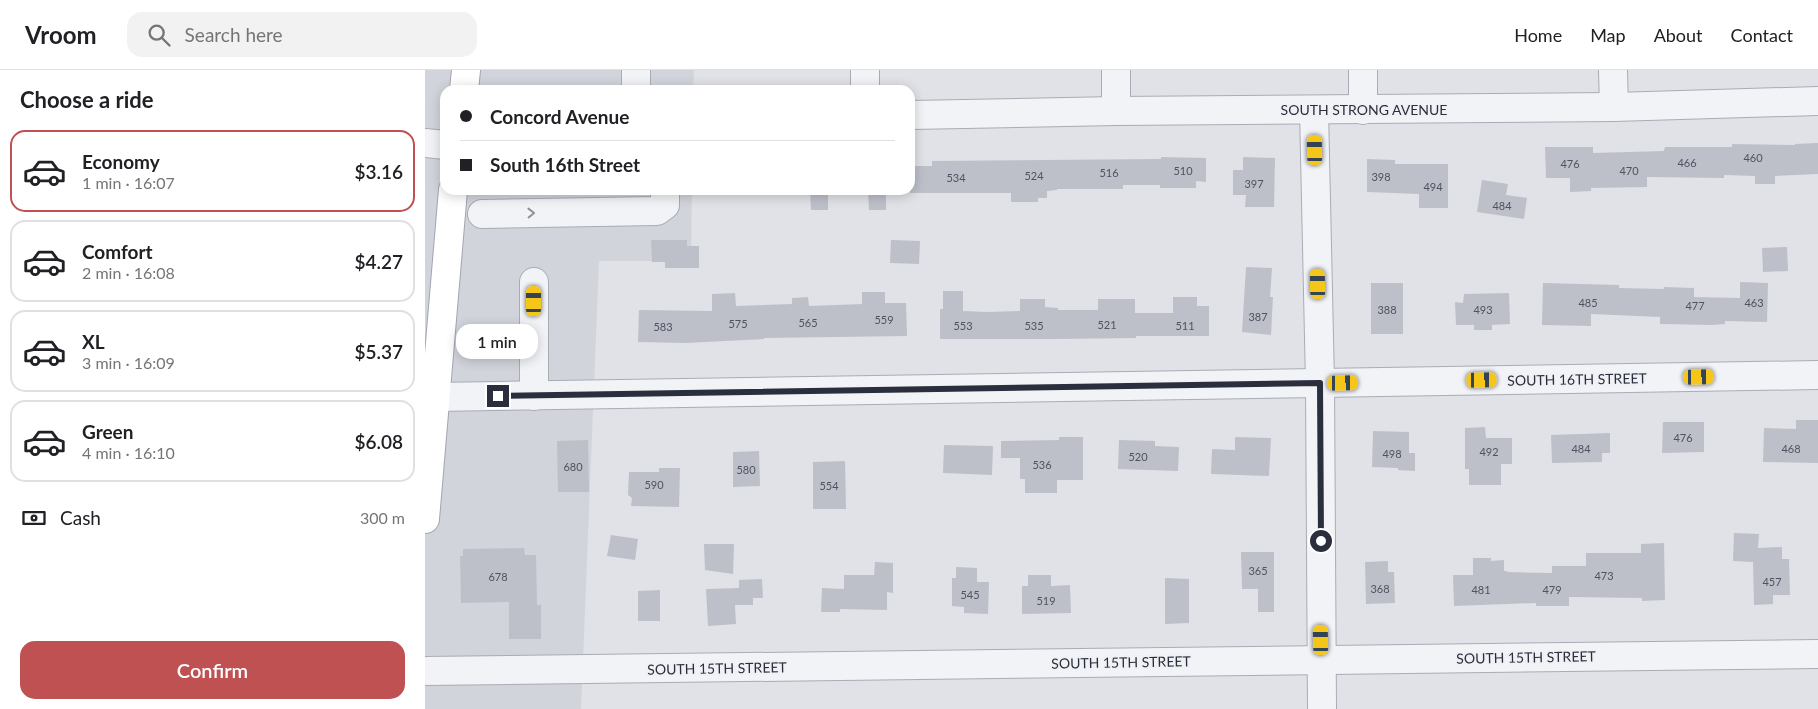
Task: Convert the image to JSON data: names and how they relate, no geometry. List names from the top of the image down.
{
  "streets": {
    "street": ["SOUTH STRONG AVENUE", "SOUTH 16TH STREET", "SOUTH 15TH STREET"]
  },
  "house_numbers": [
    "460",
    "466",
    "476",
    "510",
    "470",
    "516",
    "524",
    "398",
    "534",
    "397",
    "494",
    "484",
    "485",
    "463",
    "477",
    "388",
    "493",
    "387",
    "559",
    "565",
    "575",
    "521",
    "553",
    "535",
    "511",
    "583",
    "476",
    "484",
    "468",
    "492",
    "498",
    "520",
    "536",
    "680",
    "580",
    "590",
    "554",
    "365",
    "473",
    "678",
    "457",
    "368",
    "481",
    "479",
    "545",
    "519"
  ],
  "page": {
    "header": "Vroom",
    "search": "Search here",
    "nav": [
      "Home",
      "Map",
      "About",
      "Contact"
    ],
    "heading": "Choose a ride",
    "banner": ["Concord Avenue", "South 16th Street"],
    "list": [
      {
        "name": "Economy",
        "note": "1 min · 16:07",
        "value": "$3.16"
      },
      {
        "name": "Comfort",
        "note": "2 min · 16:08",
        "value": "$4.27"
      },
      {
        "name": "XL",
        "note": "3 min · 16:09",
        "value": "$5.37"
      },
      {
        "name": "Green",
        "note": "4 min · 16:10",
        "value": "$6.08"
      }
    ],
    "bubble": "1 min",
    "pay": ["Cash", "300 m"],
    "buttons": "Confirm"
  }
}
